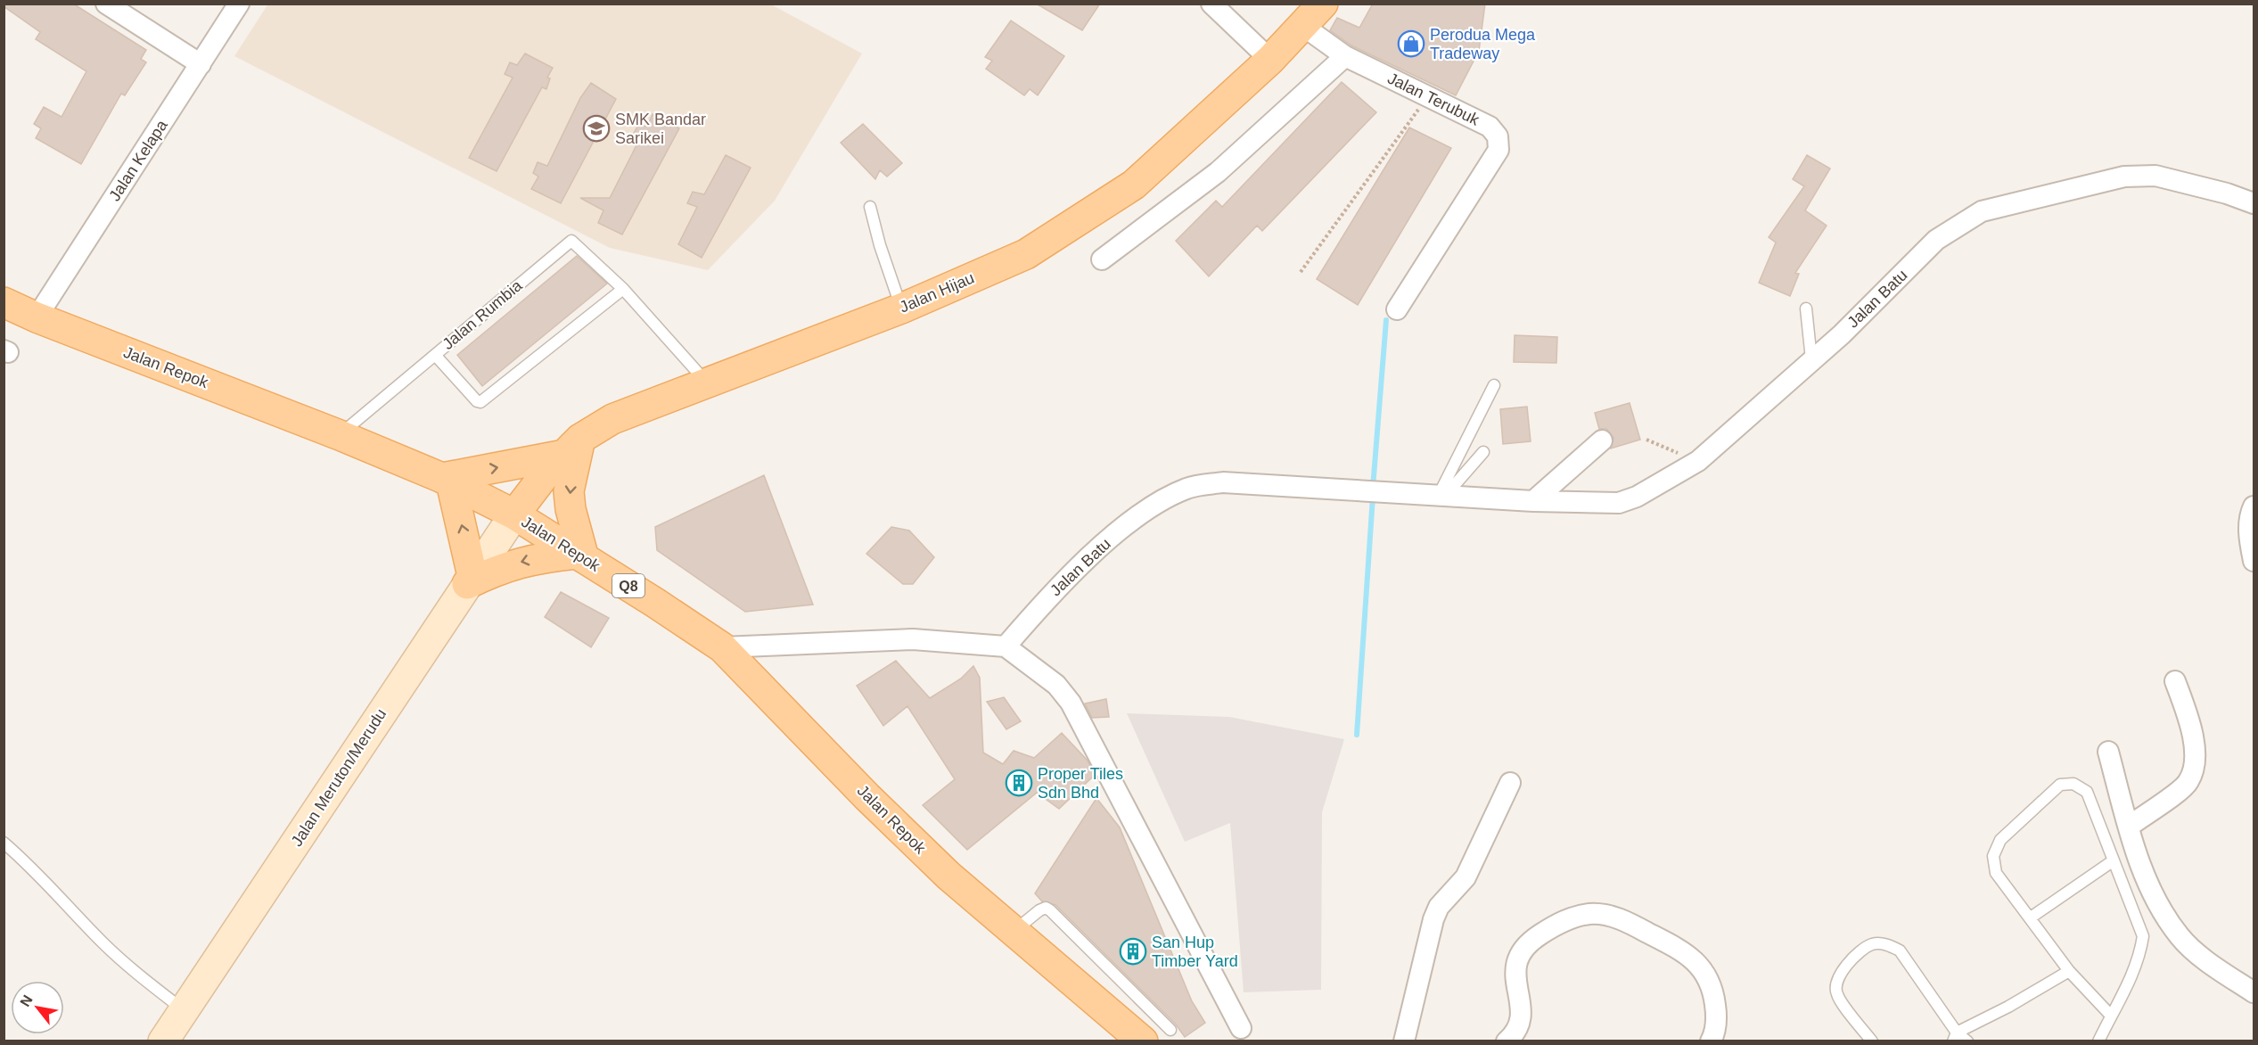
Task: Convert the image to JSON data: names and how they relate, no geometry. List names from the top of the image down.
{
  "streets": {
    "main road": [
      "Jalan Hijau",
      "Jalan Repok",
      "Q8",
      "Jalan Meruton/Merudu"
    ],
    "street": ["Jalan Terubuk", "Jalan Kelapa", "Jalan Batu"],
    "lane": ["Jalan Rumbia"]
  },
  "crossings": [
    ["Jalan Terubuk", "Jalan Hijau"],
    ["Jalan Kelapa", "Jalan Repok"],
    ["Jalan Hijau", "Jalan Repok"],
    ["Jalan Hijau", "Jalan Meruton/Merudu"],
    ["Jalan Rumbia", "Jalan Repok"],
    ["Jalan Repok", "Jalan Meruton/Merudu"]
  ],
  "places": {
    "shop": ["Perodua Mega Tradeway"],
    "school or university": ["SMK Bandar Sarikei"],
    "building": ["Proper Tiles Sdn Bhd", "San Hup Timber Yard"]
  },
  "north": "top left"
}
